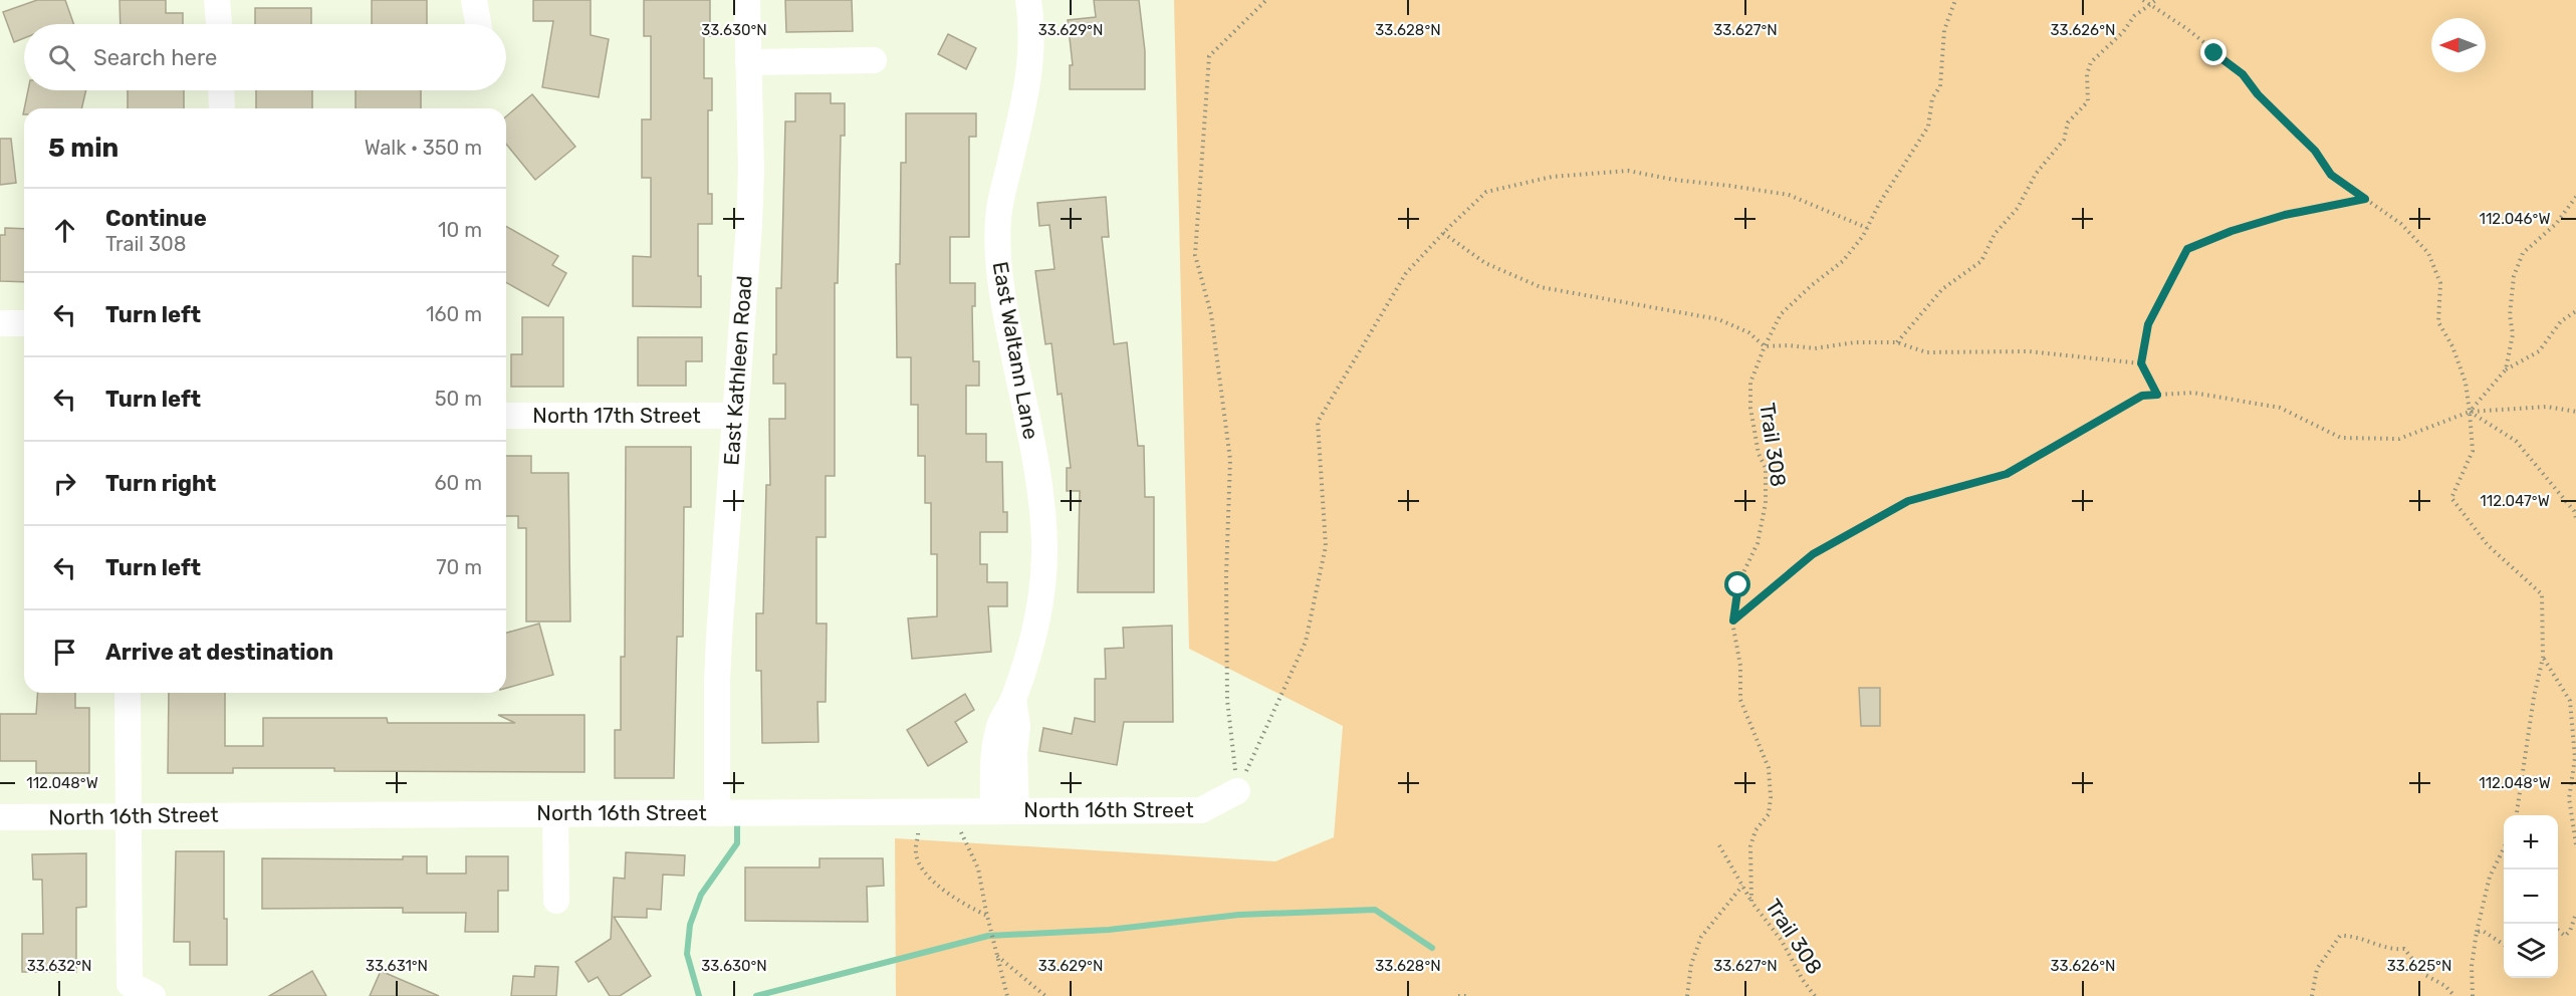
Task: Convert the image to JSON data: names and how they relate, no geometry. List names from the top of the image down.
{
  "streets": {
    "street": [
      "East Waltann Lane",
      "East Kathleen Road",
      "North 17th Street",
      "North 16th Street"
    ],
    "path": ["Trail 308"]
  },
  "crossings": [
    ["East Waltann Lane", "North 16th Street"],
    ["East Kathleen Road", "North 17th Street"],
    ["East Kathleen Road", "North 16th Street"]
  ],
  "north": "left",
  "page": {
    "search": "Search here",
    "heading": ["5 min", "Walk · 350 m"],
    "list": [
      ["Continue", "Trail 308", "10 m"],
      ["Turn left", "160 m"],
      ["Turn left", "50 m"],
      ["Turn right", "60 m"],
      ["Turn left", "70 m"],
      "Arrive at destination"
    ],
    "map_buttons": ["+", "−"]
  },
  "coordinates": [
    "33.630°N",
    "33.629°N",
    "33.628°N",
    "33.627°N",
    "33.626°N",
    "112.046°W",
    "112.047°W",
    "112.048°W",
    "33.632°N",
    "33.631°N",
    "33.625°N"
  ]
}
